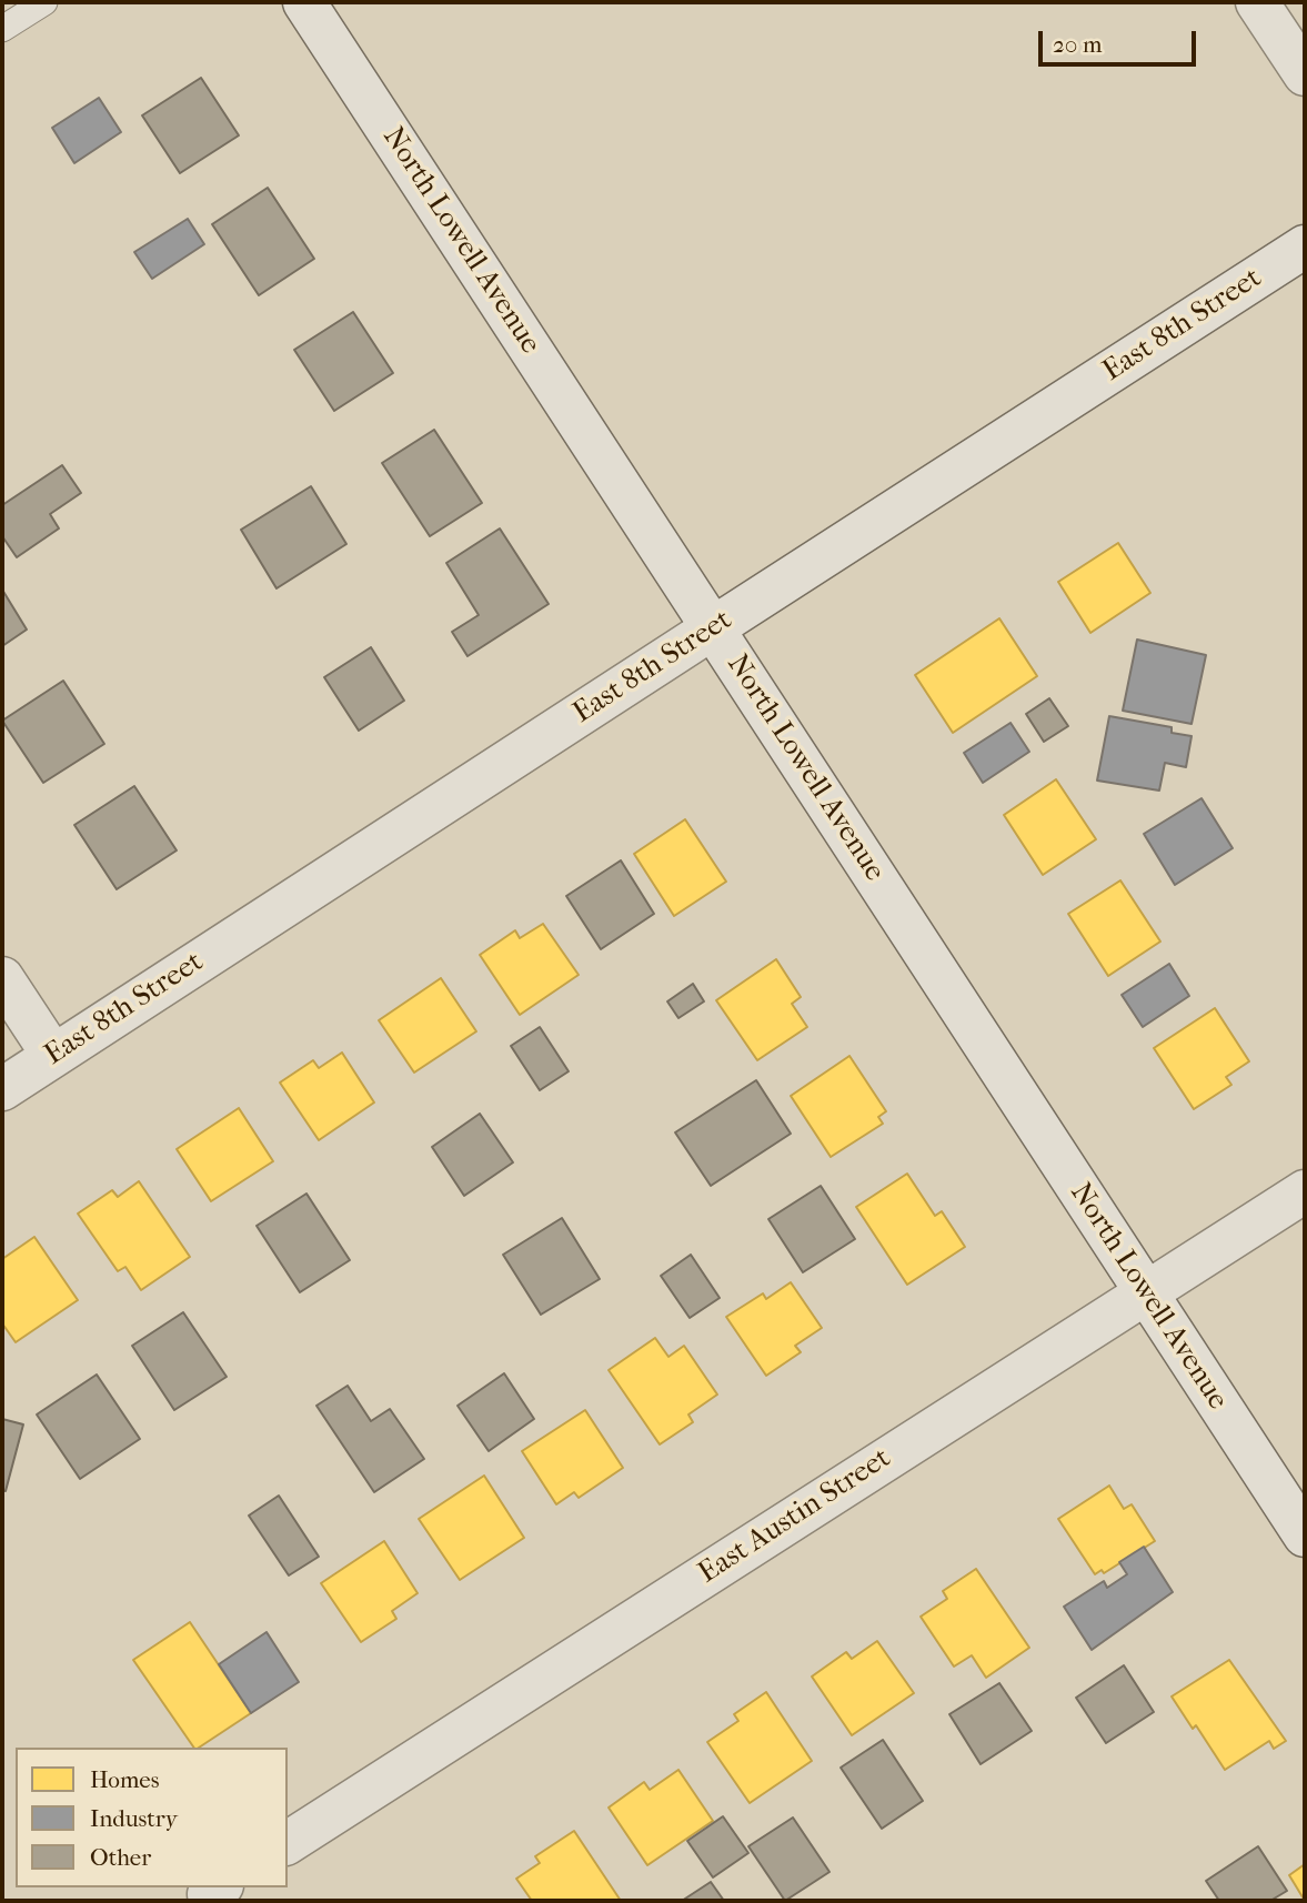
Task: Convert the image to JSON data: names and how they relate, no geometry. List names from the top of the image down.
{
  "streets": {
    "street": ["North Lowell Avenue", "East 8th Street", "East Austin Street"]
  },
  "crossings": [
    ["North Lowell Avenue", "East 8th Street"],
    ["North Lowell Avenue", "East Austin Street"]
  ],
  "legend": ["Homes", "Industry", "Other"],
  "scale_bar": "20 m"
}
